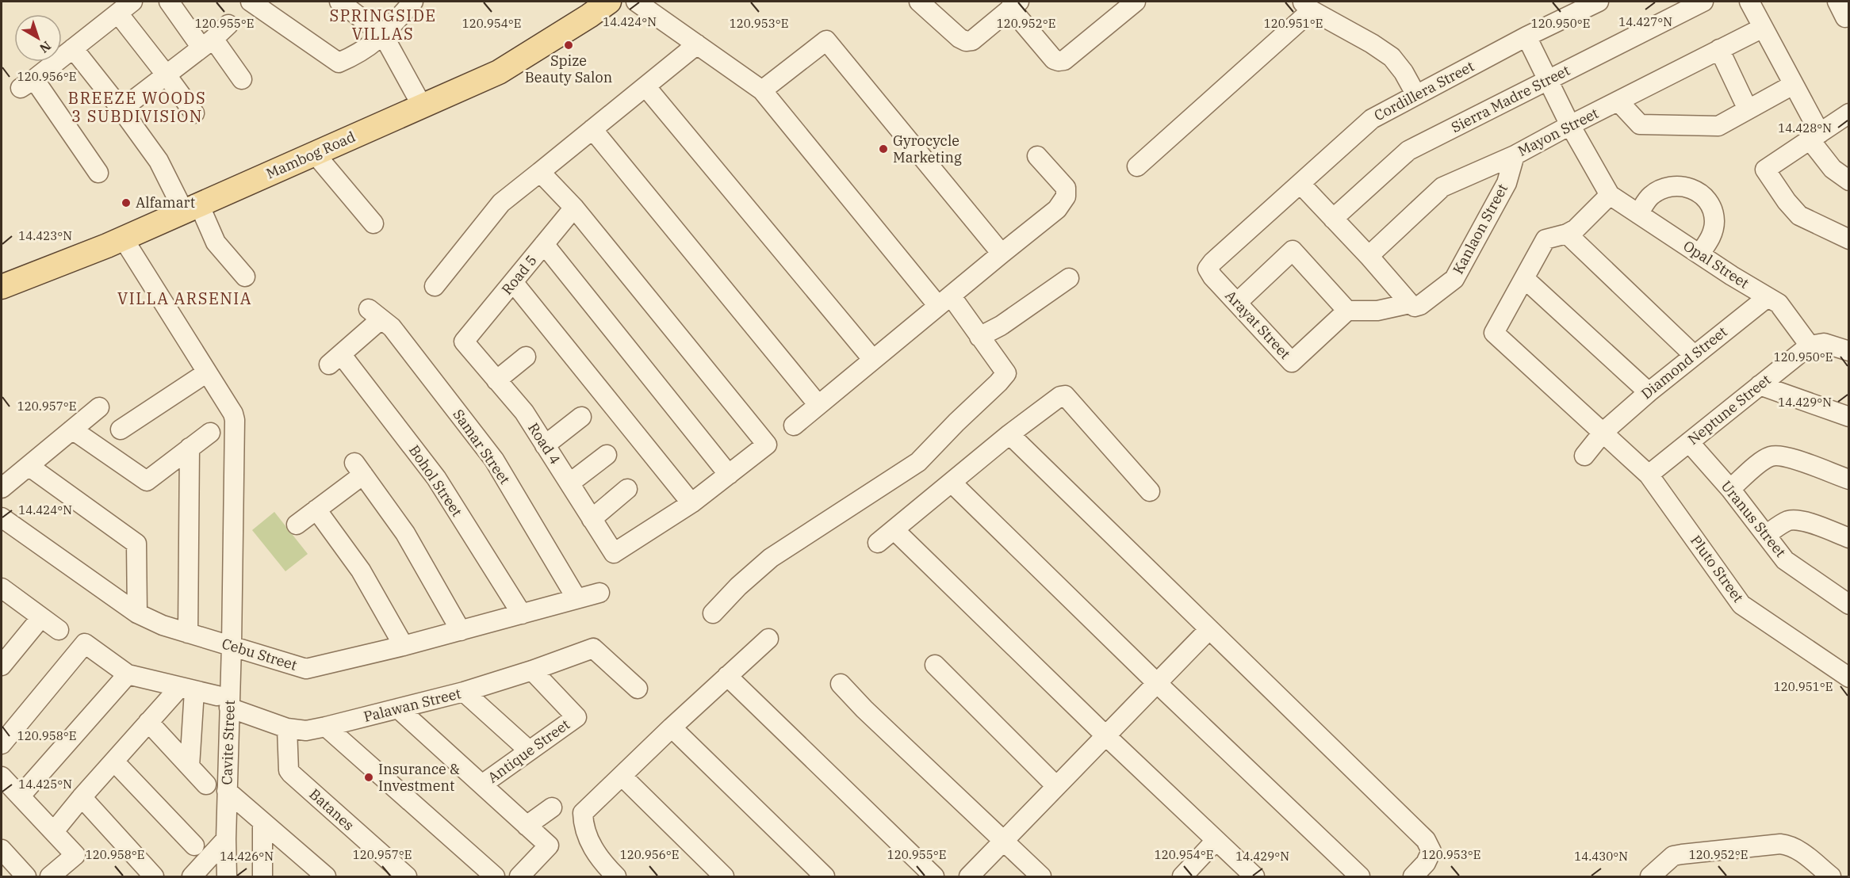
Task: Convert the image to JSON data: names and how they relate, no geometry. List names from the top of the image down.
{
  "streets": {
    "main road": ["Mambog Road"],
    "street": [
      "Cordillera Street",
      "Sierra Madre Street",
      "Mayon Street",
      "Kanlaon Street",
      "Opal Street",
      "Road 5",
      "Arayat Street",
      "Diamond Street",
      "Neptune Street",
      "Road 4",
      "Samar Street",
      "Bohol Street",
      "Uranus Street",
      "Pluto Street",
      "Cebu Street",
      "Palawan Street",
      "Cavite Street",
      "Antique Street",
      "Batanes"
    ]
  },
  "crossings": [
    ["Cordillera Street", "Arayat Street"],
    ["Mayon Street", "Kanlaon Street"],
    ["Mambog Road", "Cavite Street"],
    ["Opal Street", "Diamond Street"],
    ["Opal Street", "Neptune Street"],
    ["Road 5", "Road 4"],
    ["Diamond Street", "Pluto Street"],
    ["Neptune Street", "Uranus Street"],
    ["Neptune Street", "Pluto Street"],
    ["Samar Street", "Bohol Street"],
    ["Samar Street", "Cebu Street"],
    ["Bohol Street", "Cebu Street"],
    ["Cebu Street", "Cavite Street"],
    ["Palawan Street", "Cavite Street"],
    ["Palawan Street", "Antique Street"],
    ["Palawan Street", "Batanes"]
  ],
  "districts": ["SPRINGSIDE VILLAS", "BREEZE WOODS 3 SUBDIVISION", "VILLA ARSENIA"],
  "places": [
    "Spize Beauty Salon",
    "Gyrocycle Marketing",
    "Alfamart",
    "Insurance & Investment"
  ],
  "north": "bottom right",
  "coordinates": [
    "14.424°N",
    "14.427°N",
    "120.955°E",
    "120.953°E",
    "120.950°E",
    "120.954°E",
    "120.952°E",
    "120.951°E",
    "120.956°E",
    "14.428°N",
    "14.423°N",
    "14.429°N",
    "120.957°E",
    "120.958°E",
    "14.425°N",
    "14.426°N",
    "14.430°N"
  ]
}
